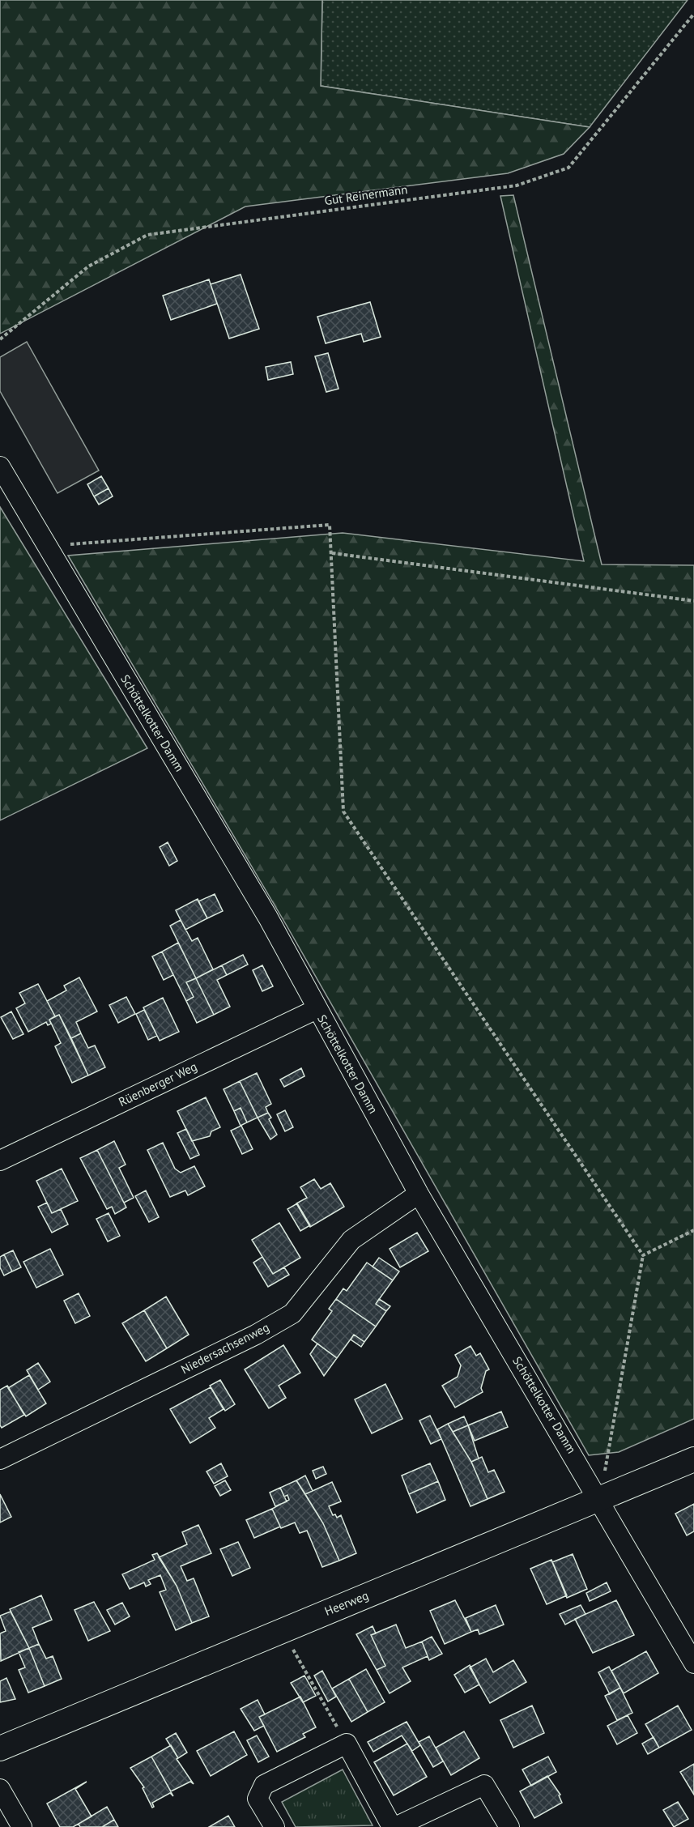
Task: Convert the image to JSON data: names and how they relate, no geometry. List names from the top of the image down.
{
  "streets": {
    "street": [
      "Schöttelkotter Damm",
      "Rüenberger Weg",
      "Niedersachsenweg",
      "Heerweg"
    ],
    "path": ["Gut Reinermann"]
  },
  "crossings": [
    ["Schöttelkotter Damm", "Rüenberger Weg"],
    ["Schöttelkotter Damm", "Niedersachsenweg"],
    ["Schöttelkotter Damm", "Heerweg"]
  ]
}
